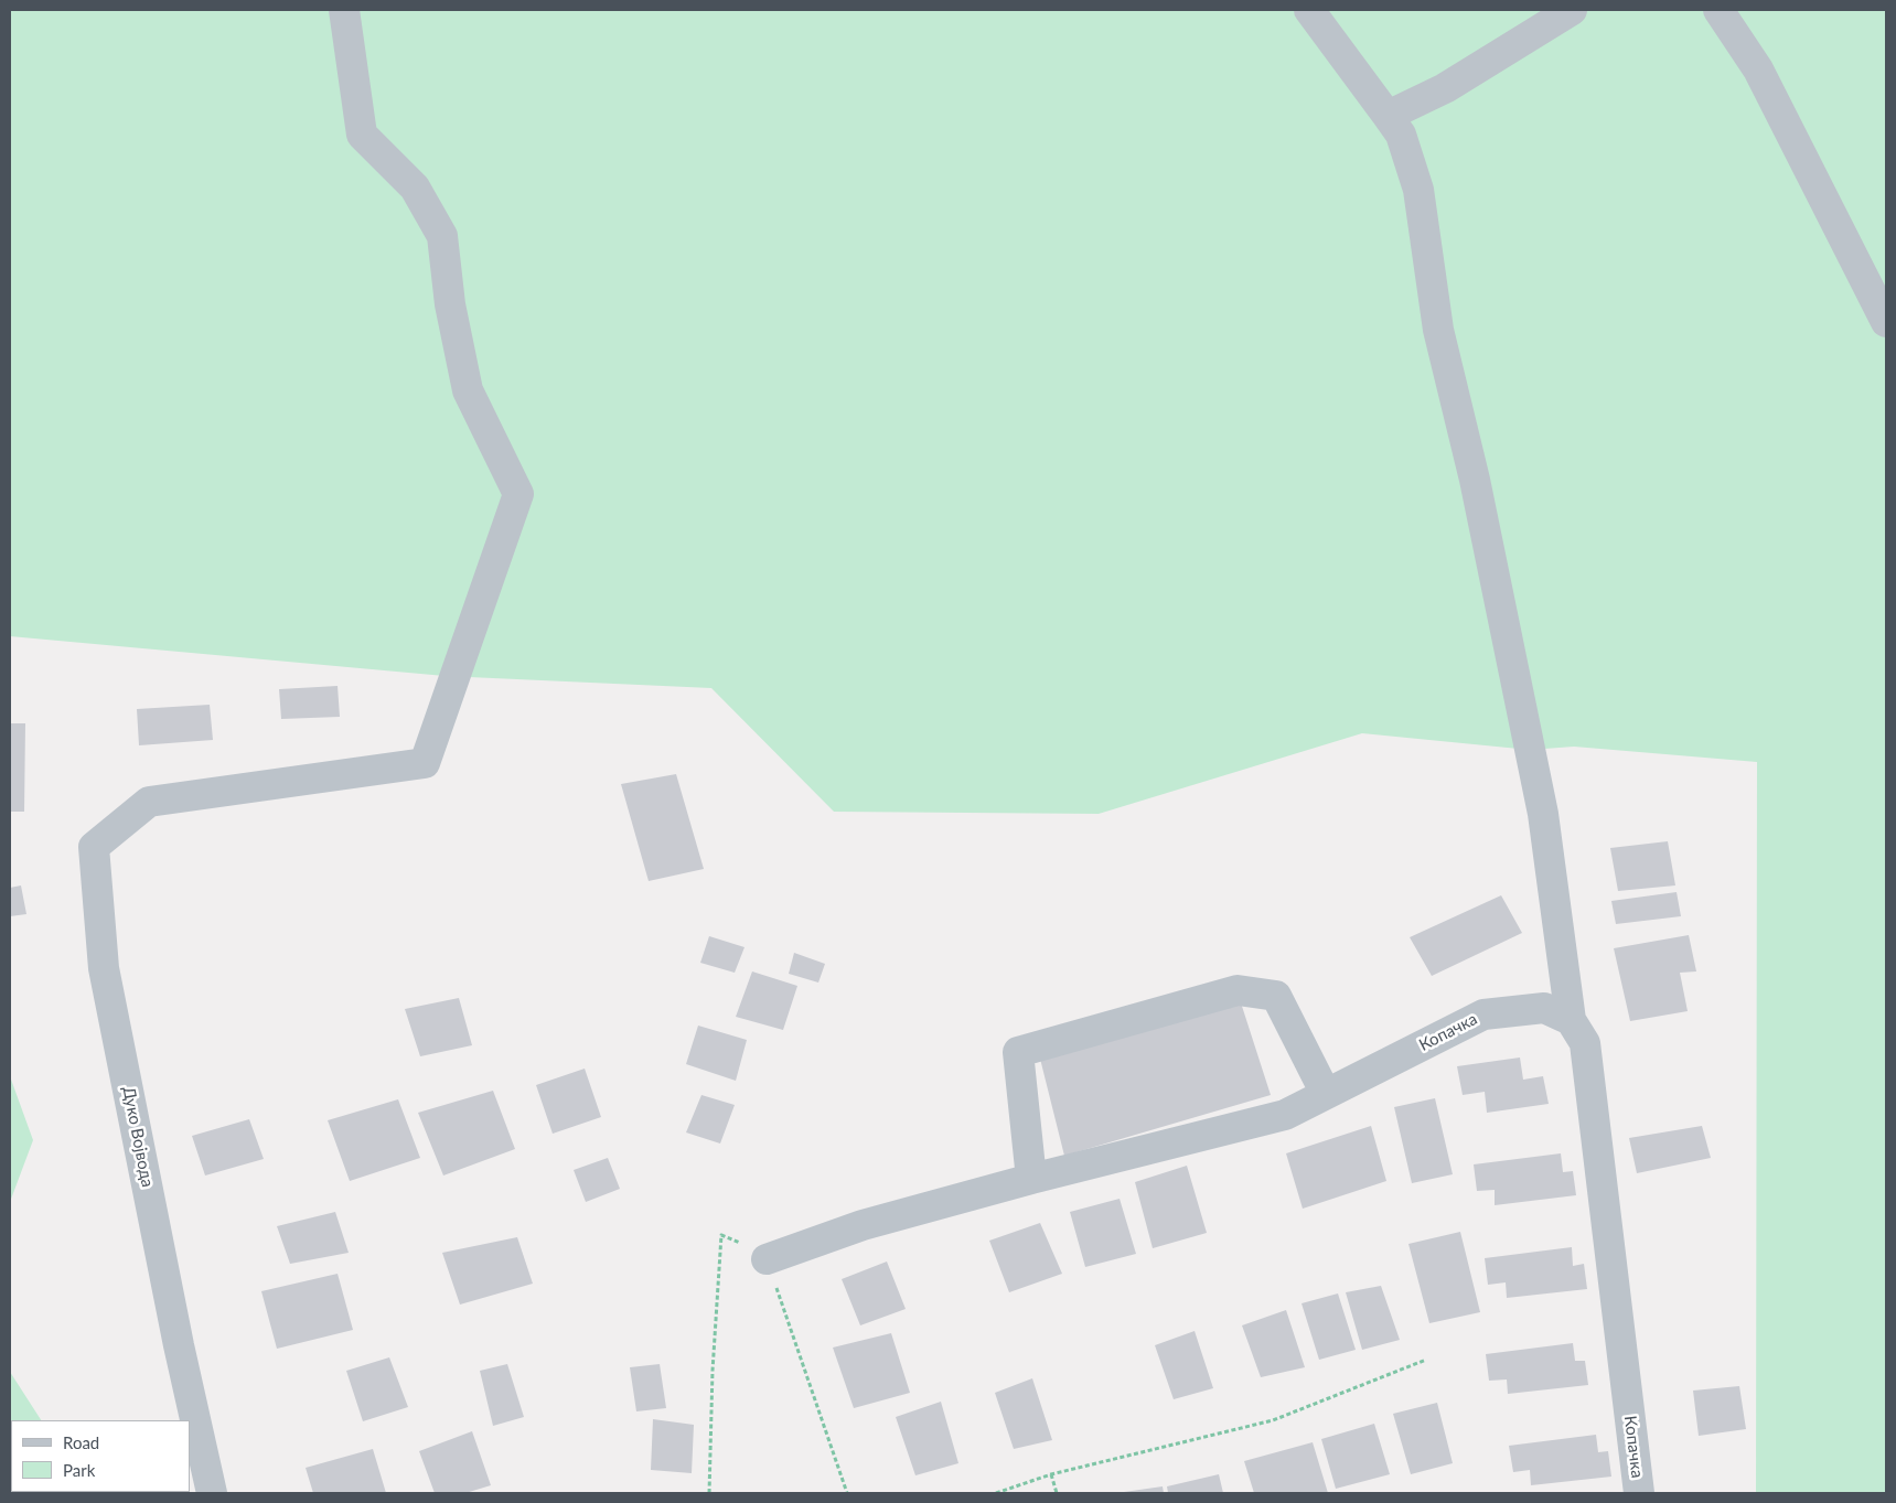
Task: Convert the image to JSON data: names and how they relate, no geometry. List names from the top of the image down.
{
  "streets": {
    "street": ["Копачка", "Дуко Војвода"]
  },
  "legend": ["Road", "Park"]
}
